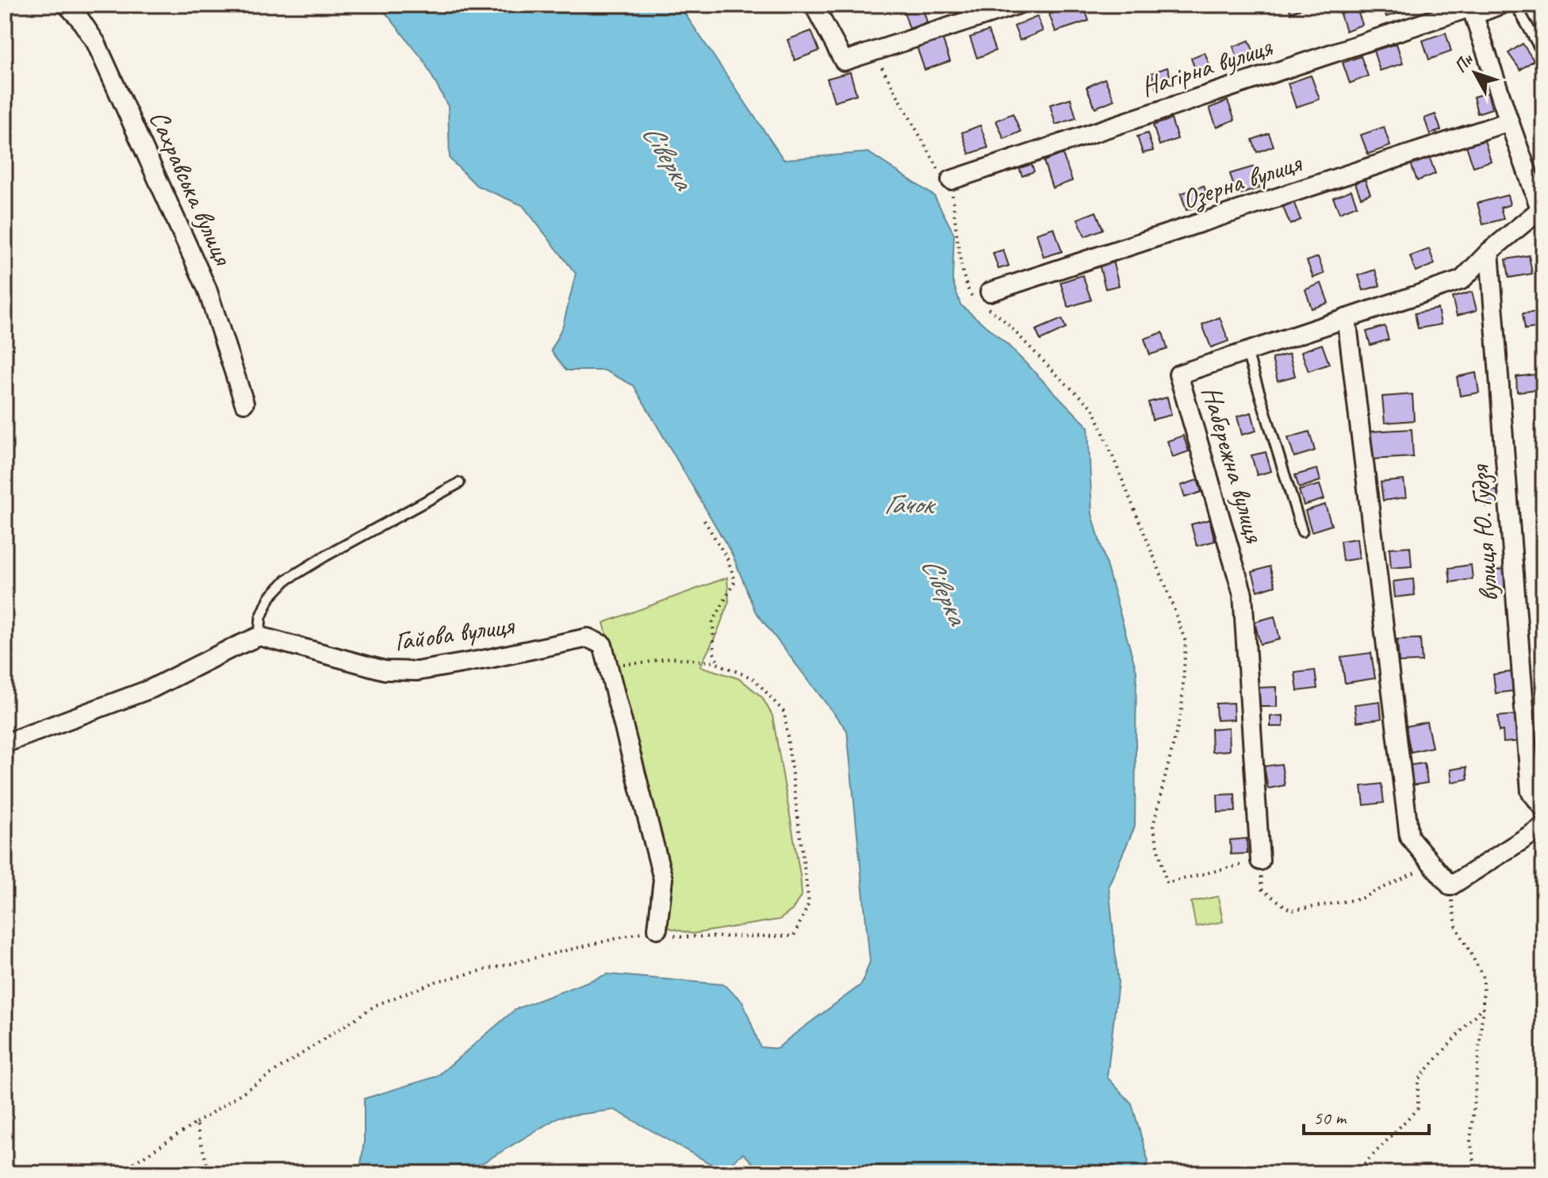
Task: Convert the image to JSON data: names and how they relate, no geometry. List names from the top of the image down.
{
  "streets": {
    "street": [
      "Нагірна вулиця",
      "Озерна вулиця",
      "Сахравська вулиця",
      "Набережна вулиця",
      "вулиця Ю. Гудзя",
      "Гайова вулиця"
    ]
  },
  "crossings": [
    ["Набережна вулиця", "вулиця Ю. Гудзя"]
  ],
  "water": ["Сіверка", "Гачок"],
  "scale_bar": "50 m",
  "north": "top left"
}
